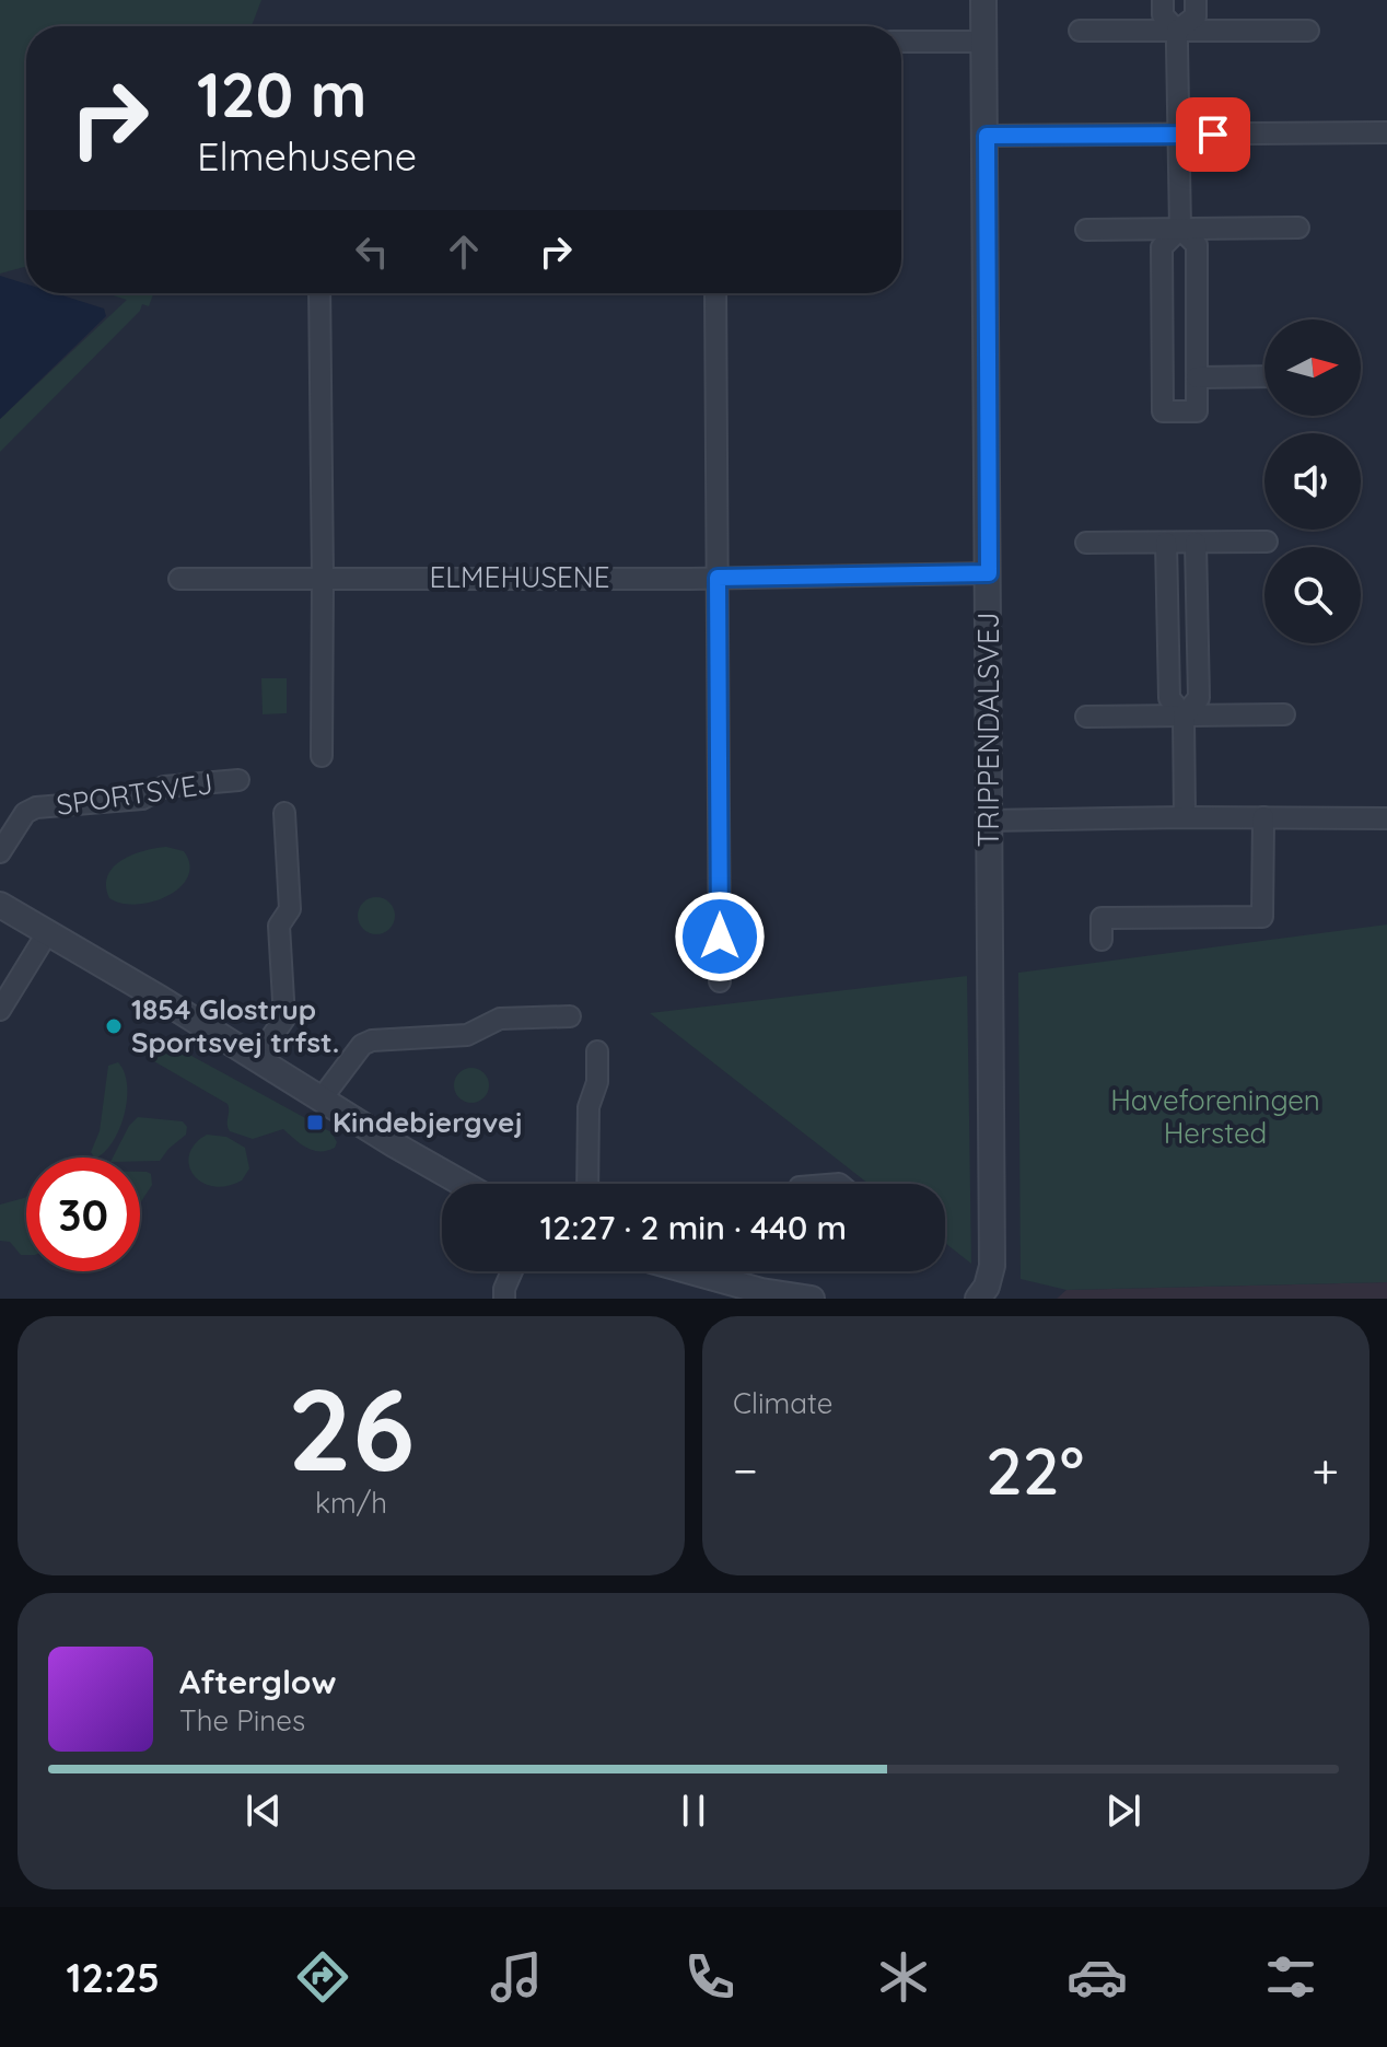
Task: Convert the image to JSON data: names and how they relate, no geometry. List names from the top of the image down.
{
  "streets": {
    "street": ["ELMEHUSENE", "TRIPPENDALSVEJ", "SPORTSVEJ"]
  },
  "crossings": [
    ["ELMEHUSENE", "TRIPPENDALSVEJ"]
  ],
  "parks": ["Haveforeningen Hersted"],
  "places": {
    "other": ["1854 Glostrup Sportsvej trfst."],
    "transit": ["Kindebjergvej"]
  },
  "north": "right",
  "page": {
    "turn": ["120 m", "Elmehusene"],
    "limit": "30",
    "trip": "12:27 · 2 min · 440 m",
    "tile": [
      ["26", "km/h"],
      "Climate"
    ],
    "heat": ["−", "22°", "+"],
    "song": ["Afterglow", "The Pines"],
    "tabs": "12:25"
  }
}
